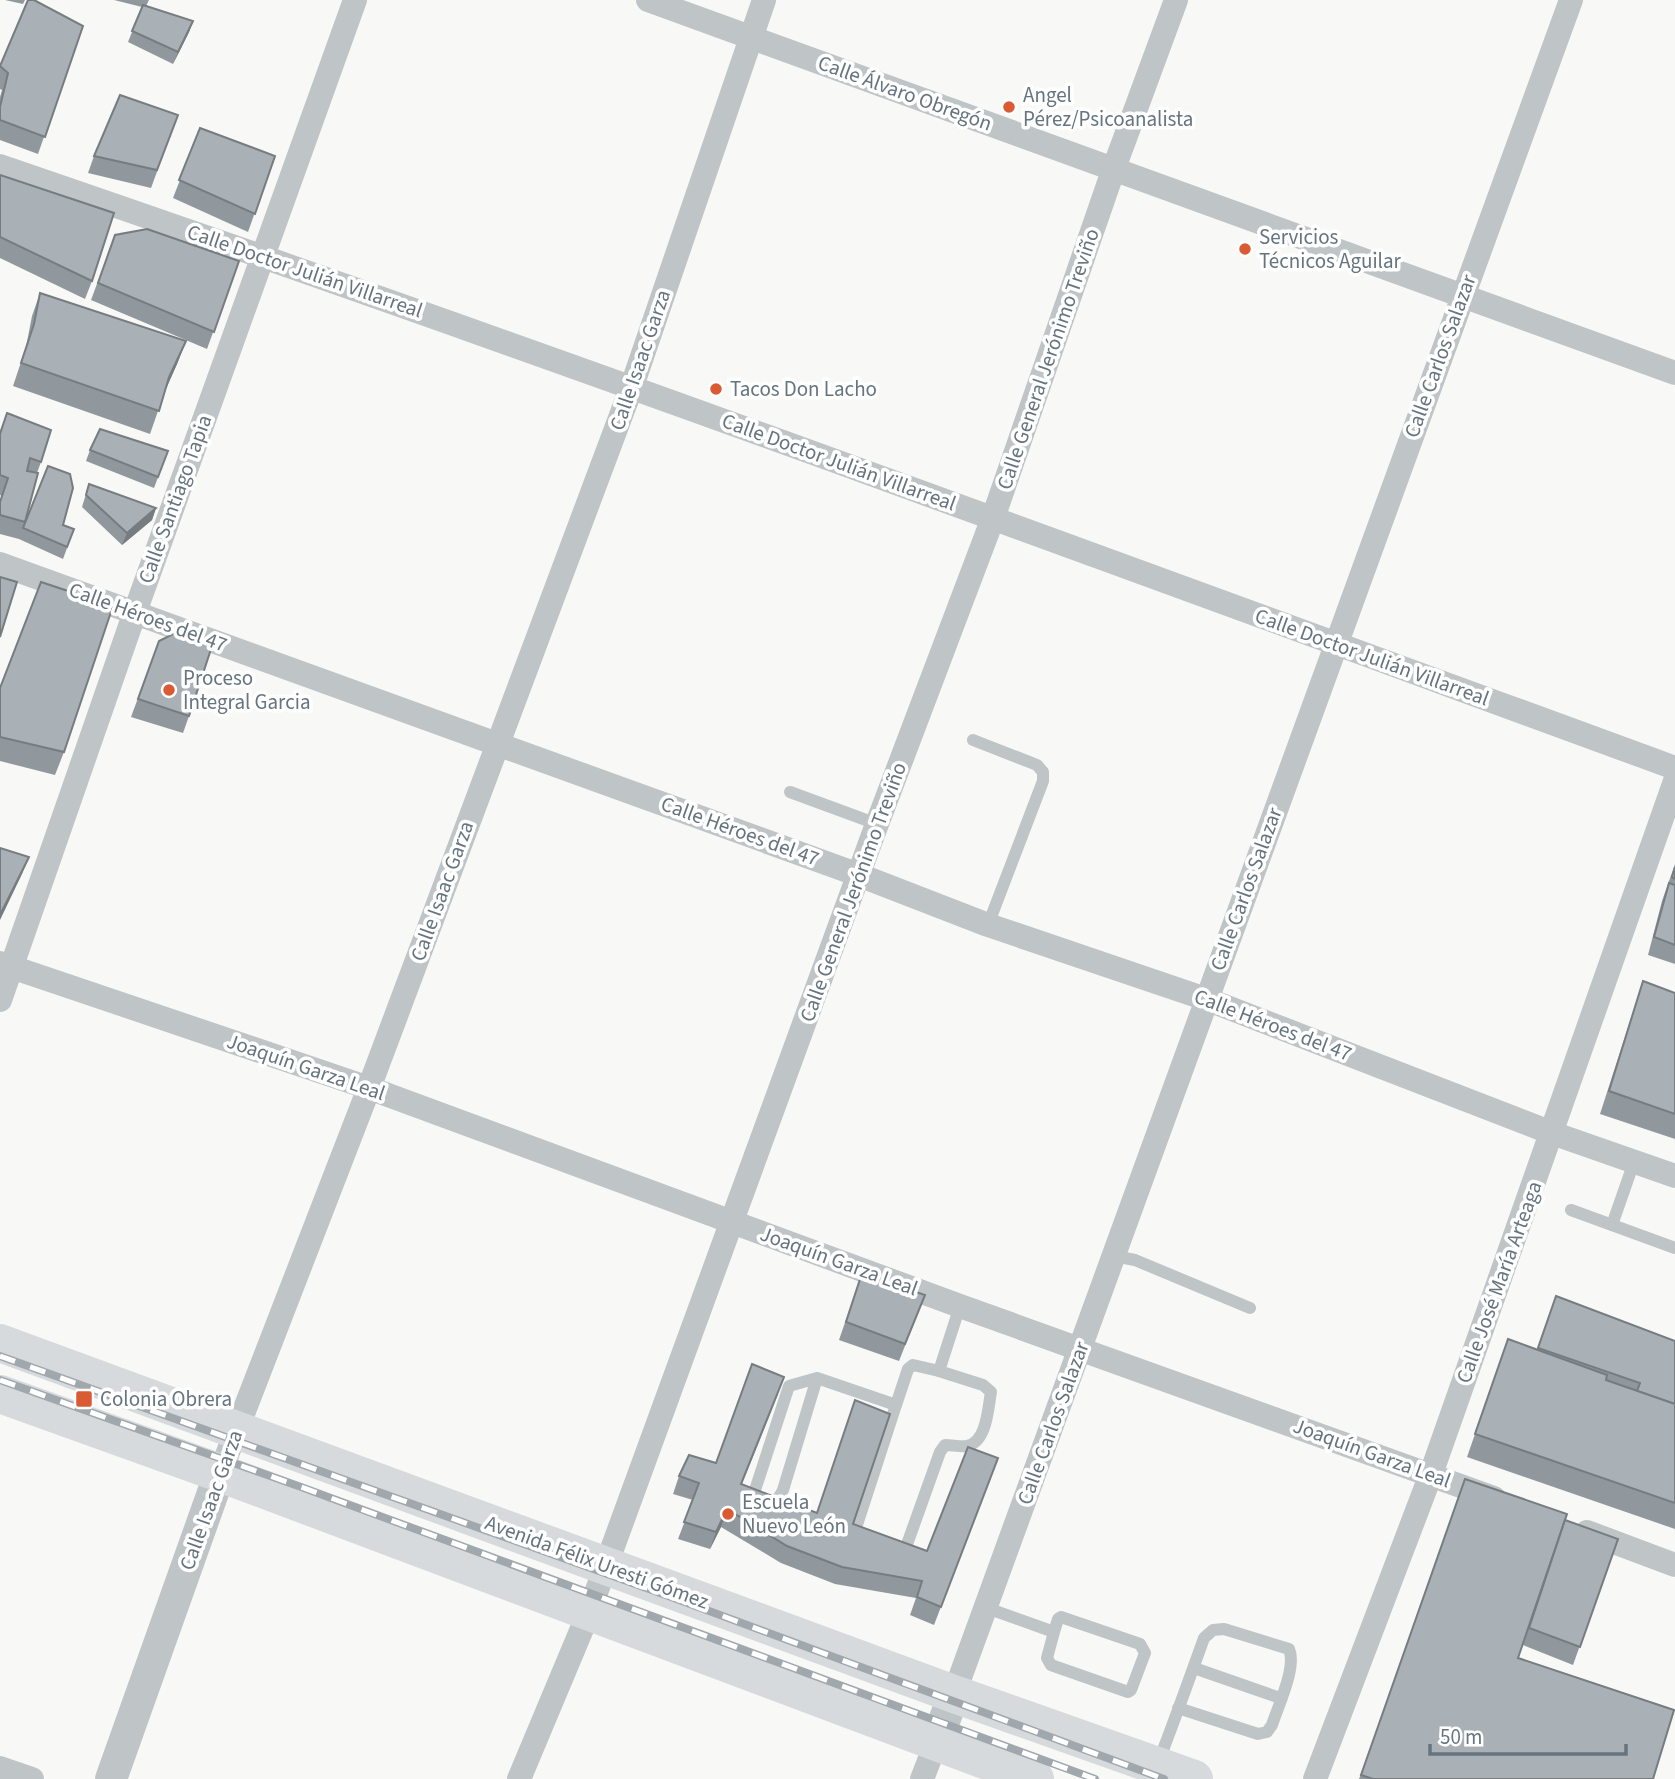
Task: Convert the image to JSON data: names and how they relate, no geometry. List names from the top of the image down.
{
  "streets": {
    "main road": ["Avenida Félix Uresti Gómez"],
    "street": [
      "Calle Álvaro Obregón",
      "Calle Doctor Julián Villarreal",
      "Calle Carlos Salazar",
      "Calle General Jerónimo Treviño",
      "Calle Isaac Garza",
      "Calle Santiago Tapia",
      "Calle Héroes del 47",
      "Joaquín Garza Leal",
      "Calle José María Arteaga"
    ]
  },
  "crossings": [
    ["Calle Álvaro Obregón", "Calle Carlos Salazar"],
    ["Calle Álvaro Obregón", "Calle General Jerónimo Treviño"],
    ["Calle Álvaro Obregón", "Calle Isaac Garza"],
    ["Calle Doctor Julián Villarreal", "Calle Carlos Salazar"],
    ["Calle Doctor Julián Villarreal", "Calle General Jerónimo Treviño"],
    ["Calle Doctor Julián Villarreal", "Calle Isaac Garza"],
    ["Calle Doctor Julián Villarreal", "Calle Santiago Tapia"],
    ["Calle Carlos Salazar", "Calle Héroes del 47"],
    ["Calle Carlos Salazar", "Joaquín Garza Leal"],
    ["Calle Carlos Salazar", "Avenida Félix Uresti Gómez"],
    ["Calle General Jerónimo Treviño", "Calle Héroes del 47"],
    ["Calle General Jerónimo Treviño", "Joaquín Garza Leal"],
    ["Calle General Jerónimo Treviño", "Avenida Félix Uresti Gómez"],
    ["Calle Isaac Garza", "Calle Héroes del 47"],
    ["Calle Isaac Garza", "Joaquín Garza Leal"],
    ["Calle Isaac Garza", "Avenida Félix Uresti Gómez"],
    ["Calle Santiago Tapia", "Calle Héroes del 47"],
    ["Calle Santiago Tapia", "Joaquín Garza Leal"],
    ["Calle Héroes del 47", "Calle José María Arteaga"],
    ["Joaquín Garza Leal", "Calle José María Arteaga"]
  ],
  "places": {
    "other": [
      "Angel Pérez/Psicoanalista",
      "Servicios Técnicos Aguilar",
      "Tacos Don Lacho",
      "Proceso Integral Garcia",
      "Escuela Nuevo León"
    ],
    "transit": ["Colonia Obrera"]
  },
  "scale_bar": "50 m"
}
